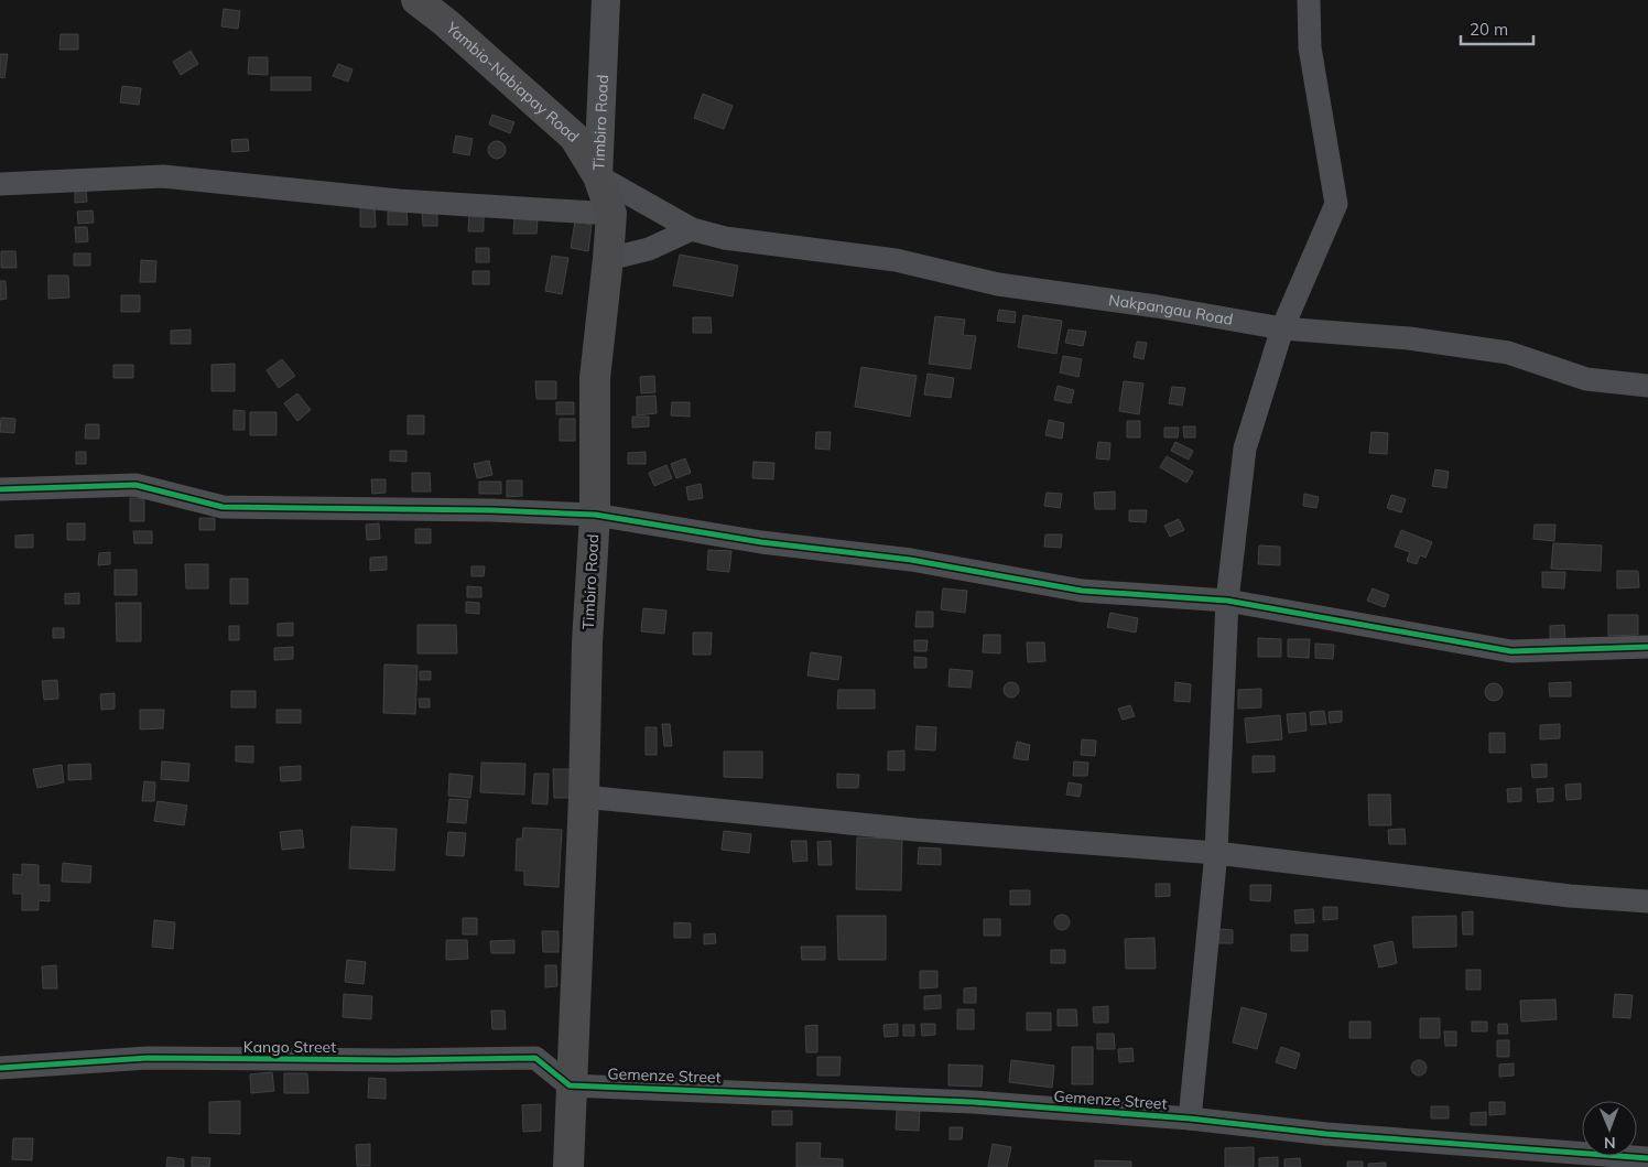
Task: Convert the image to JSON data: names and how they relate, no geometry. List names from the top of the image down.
{
  "streets": {
    "main road": ["Yambio-Nabiapay Road", "Timbiro Road"],
    "street": ["Nakpangau Road", "Kango Street", "Gemenze Street"]
  },
  "crossings": [
    ["Yambio-Nabiapay Road", "Timbiro Road"],
    ["Yambio-Nabiapay Road", "Nakpangau Road"],
    ["Timbiro Road", "Nakpangau Road"],
    ["Timbiro Road", "Kango Street"],
    ["Timbiro Road", "Gemenze Street"],
    ["Kango Street", "Gemenze Street"]
  ],
  "scale_bar": "20 m",
  "north": "bottom"
}
